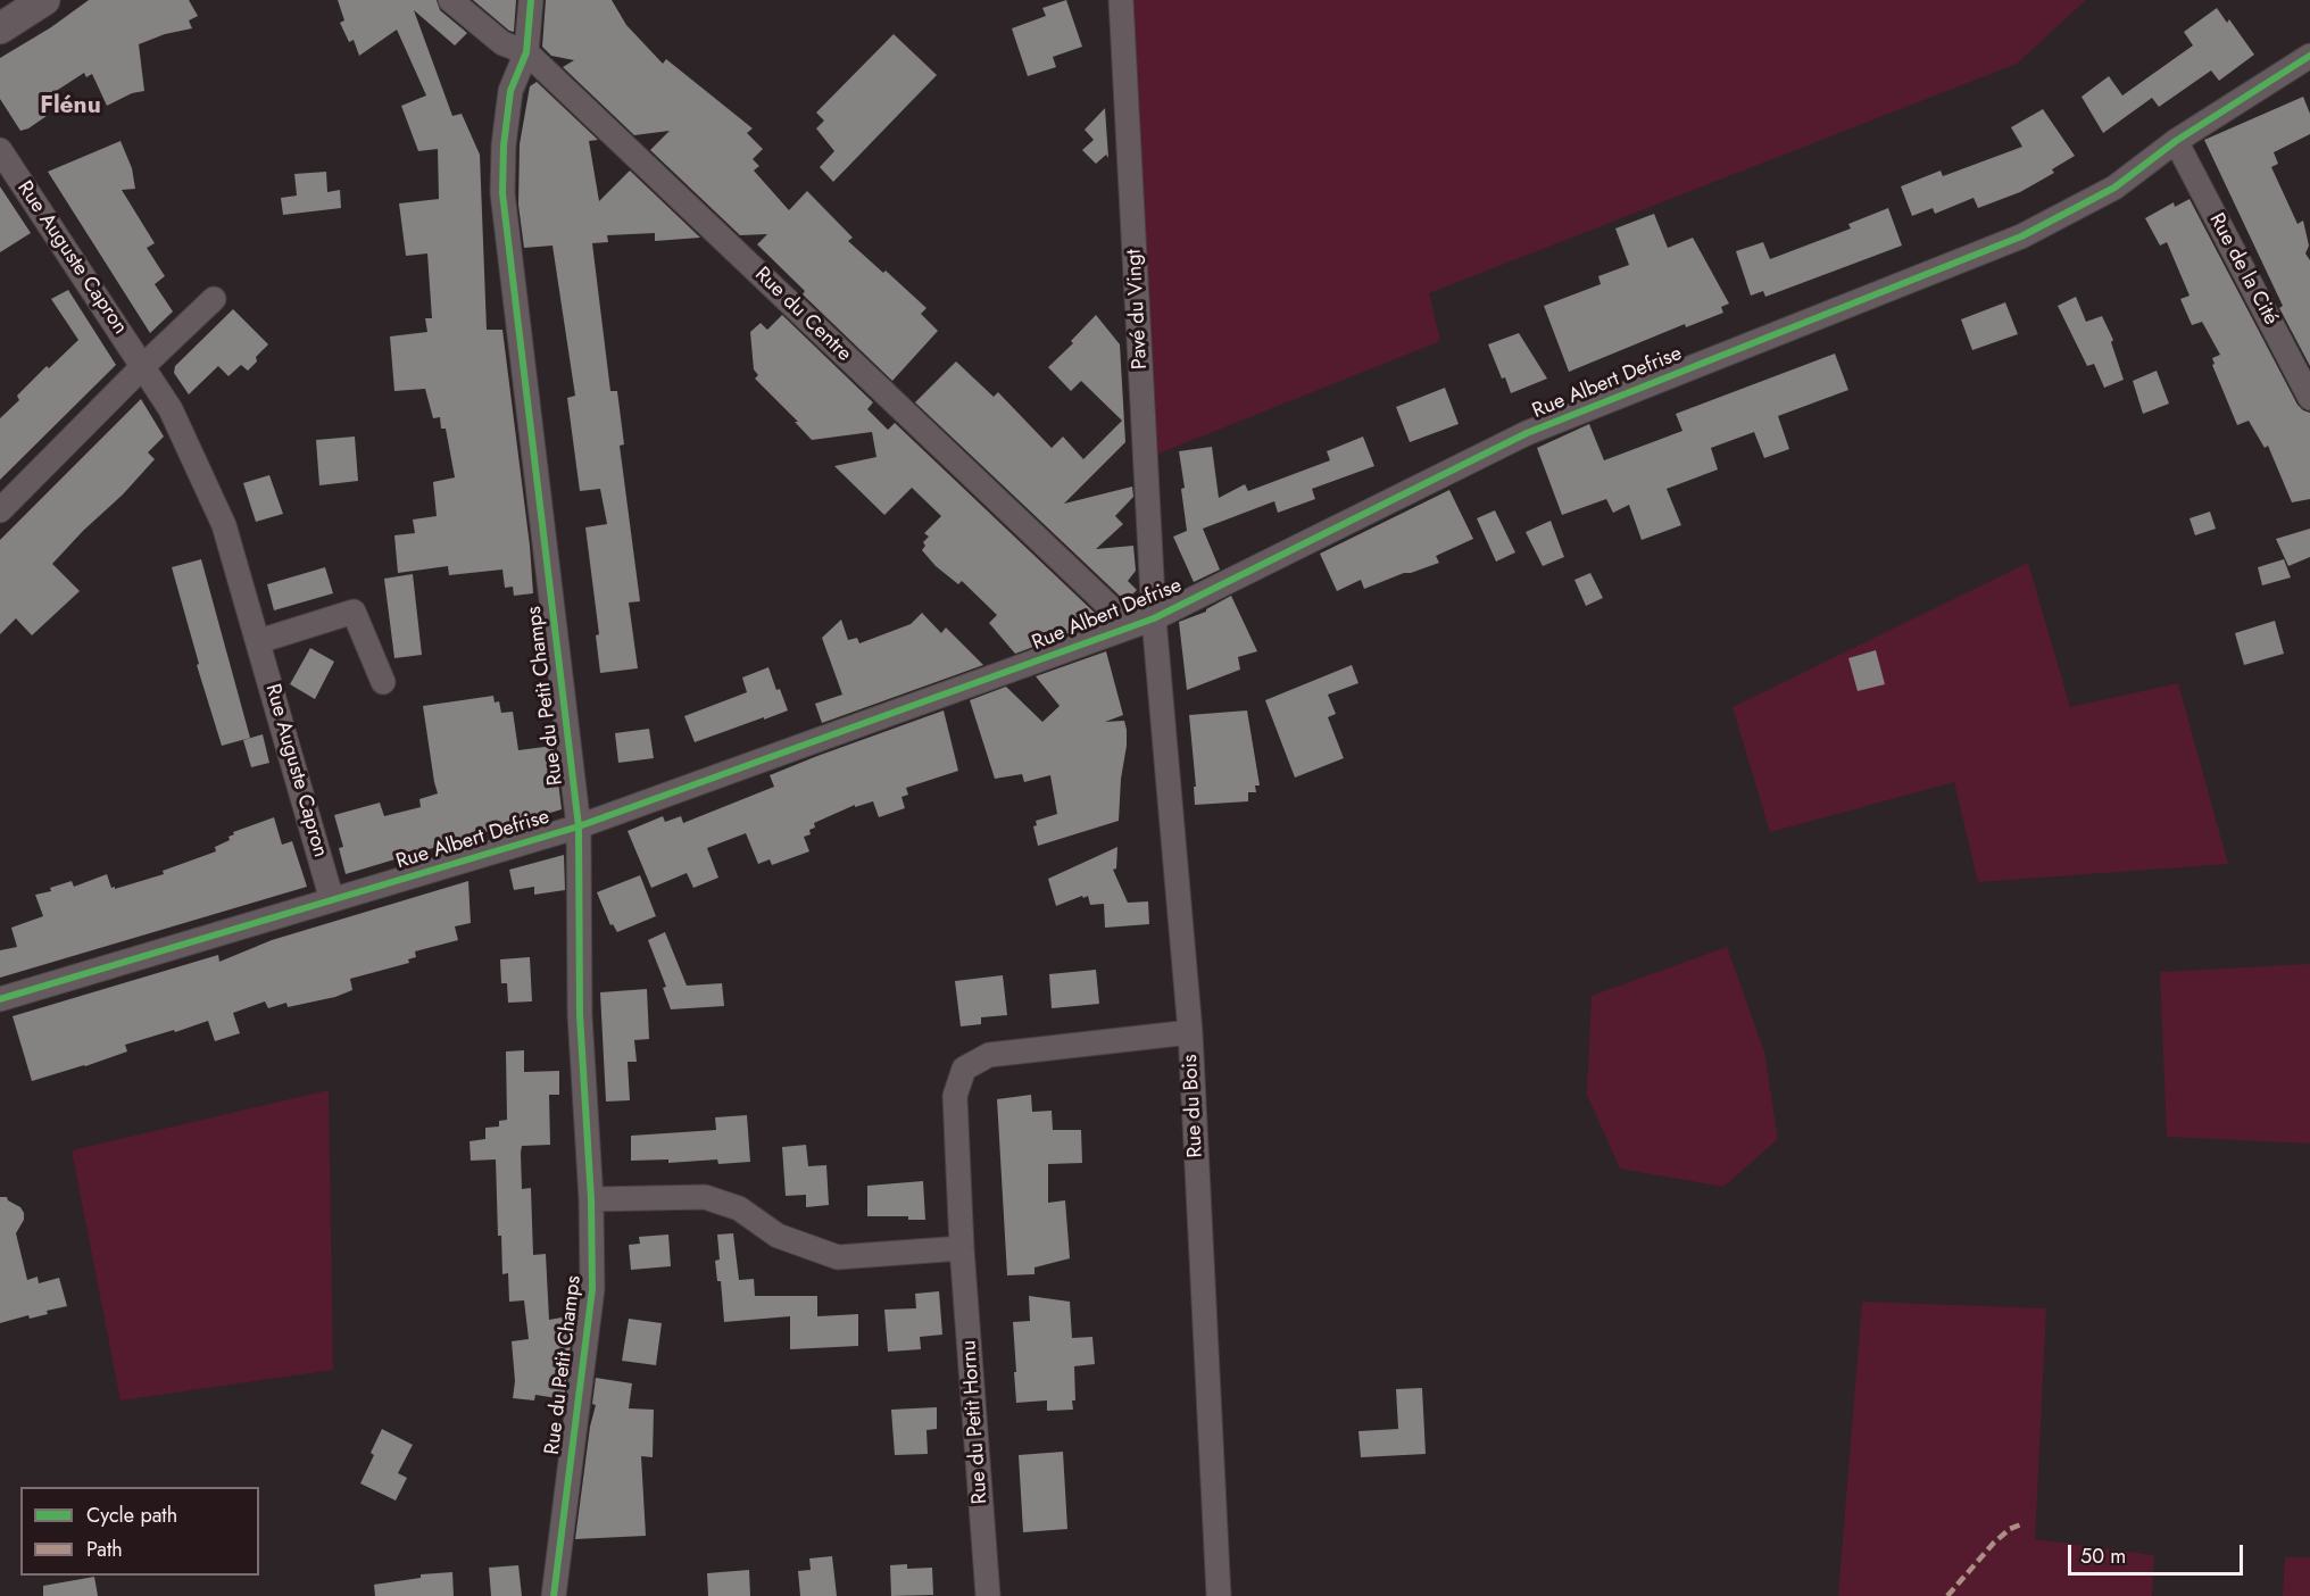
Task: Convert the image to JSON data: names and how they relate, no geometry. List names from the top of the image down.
{
  "streets": {
    "street": [
      "Rue Auguste Capron",
      "Rue de la Cité",
      "Pavé du Vingt",
      "Rue du Centre",
      "Rue Albert Defrise",
      "Rue du Petit Champs",
      "Rue du Bois",
      "Rue du Petit Hornu"
    ]
  },
  "crossings": [
    ["Rue Auguste Capron", "Rue Albert Defrise"],
    ["Rue de la Cité", "Rue Albert Defrise"],
    ["Pavé du Vingt", "Rue du Centre"],
    ["Pavé du Vingt", "Rue Albert Defrise"],
    ["Pavé du Vingt", "Rue du Bois"],
    ["Rue du Centre", "Rue Albert Defrise"],
    ["Rue du Centre", "Rue du Petit Champs"],
    ["Rue du Centre", "Rue du Bois"],
    ["Rue Albert Defrise", "Rue du Petit Champs"],
    ["Rue Albert Defrise", "Rue du Bois"],
    ["Rue du Bois", "Rue du Petit Hornu"]
  ],
  "districts": ["Flénu"],
  "legend": ["Cycle path", "Path"],
  "scale_bar": "50 m"
}
